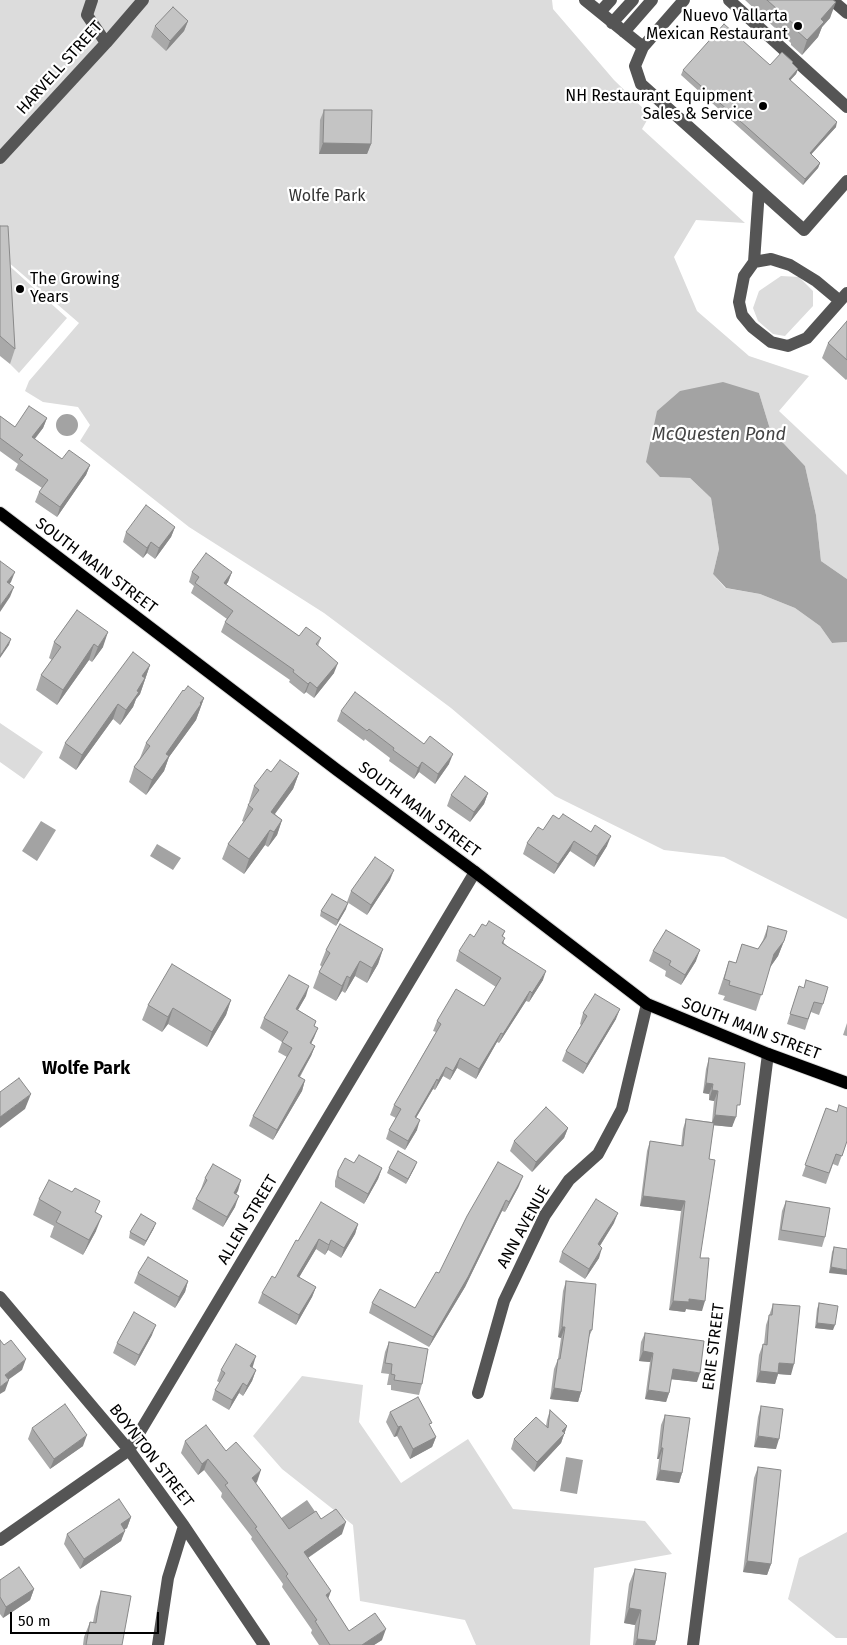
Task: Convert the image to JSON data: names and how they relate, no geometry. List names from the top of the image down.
{
  "streets": {
    "main road": ["SOUTH MAIN STREET"],
    "street": [
      "HARVELL STREET",
      "ALLEN STREET",
      "ANN AVENUE",
      "ERIE STREET",
      "BOYNTON STREET"
    ]
  },
  "crossings": [
    ["SOUTH MAIN STREET", "ALLEN STREET"],
    ["SOUTH MAIN STREET", "ANN AVENUE"],
    ["SOUTH MAIN STREET", "ERIE STREET"],
    ["ALLEN STREET", "BOYNTON STREET"]
  ],
  "districts": ["Wolfe Park"],
  "water": ["McQuesten Pond"],
  "parks": ["Wolfe Park"],
  "places": ["Nuevo Vallarta Mexican Restaurant", "NH Restaurant Equipment Sales & Service", "The Growing Years"],
  "scale_bar": "50 m"
}
